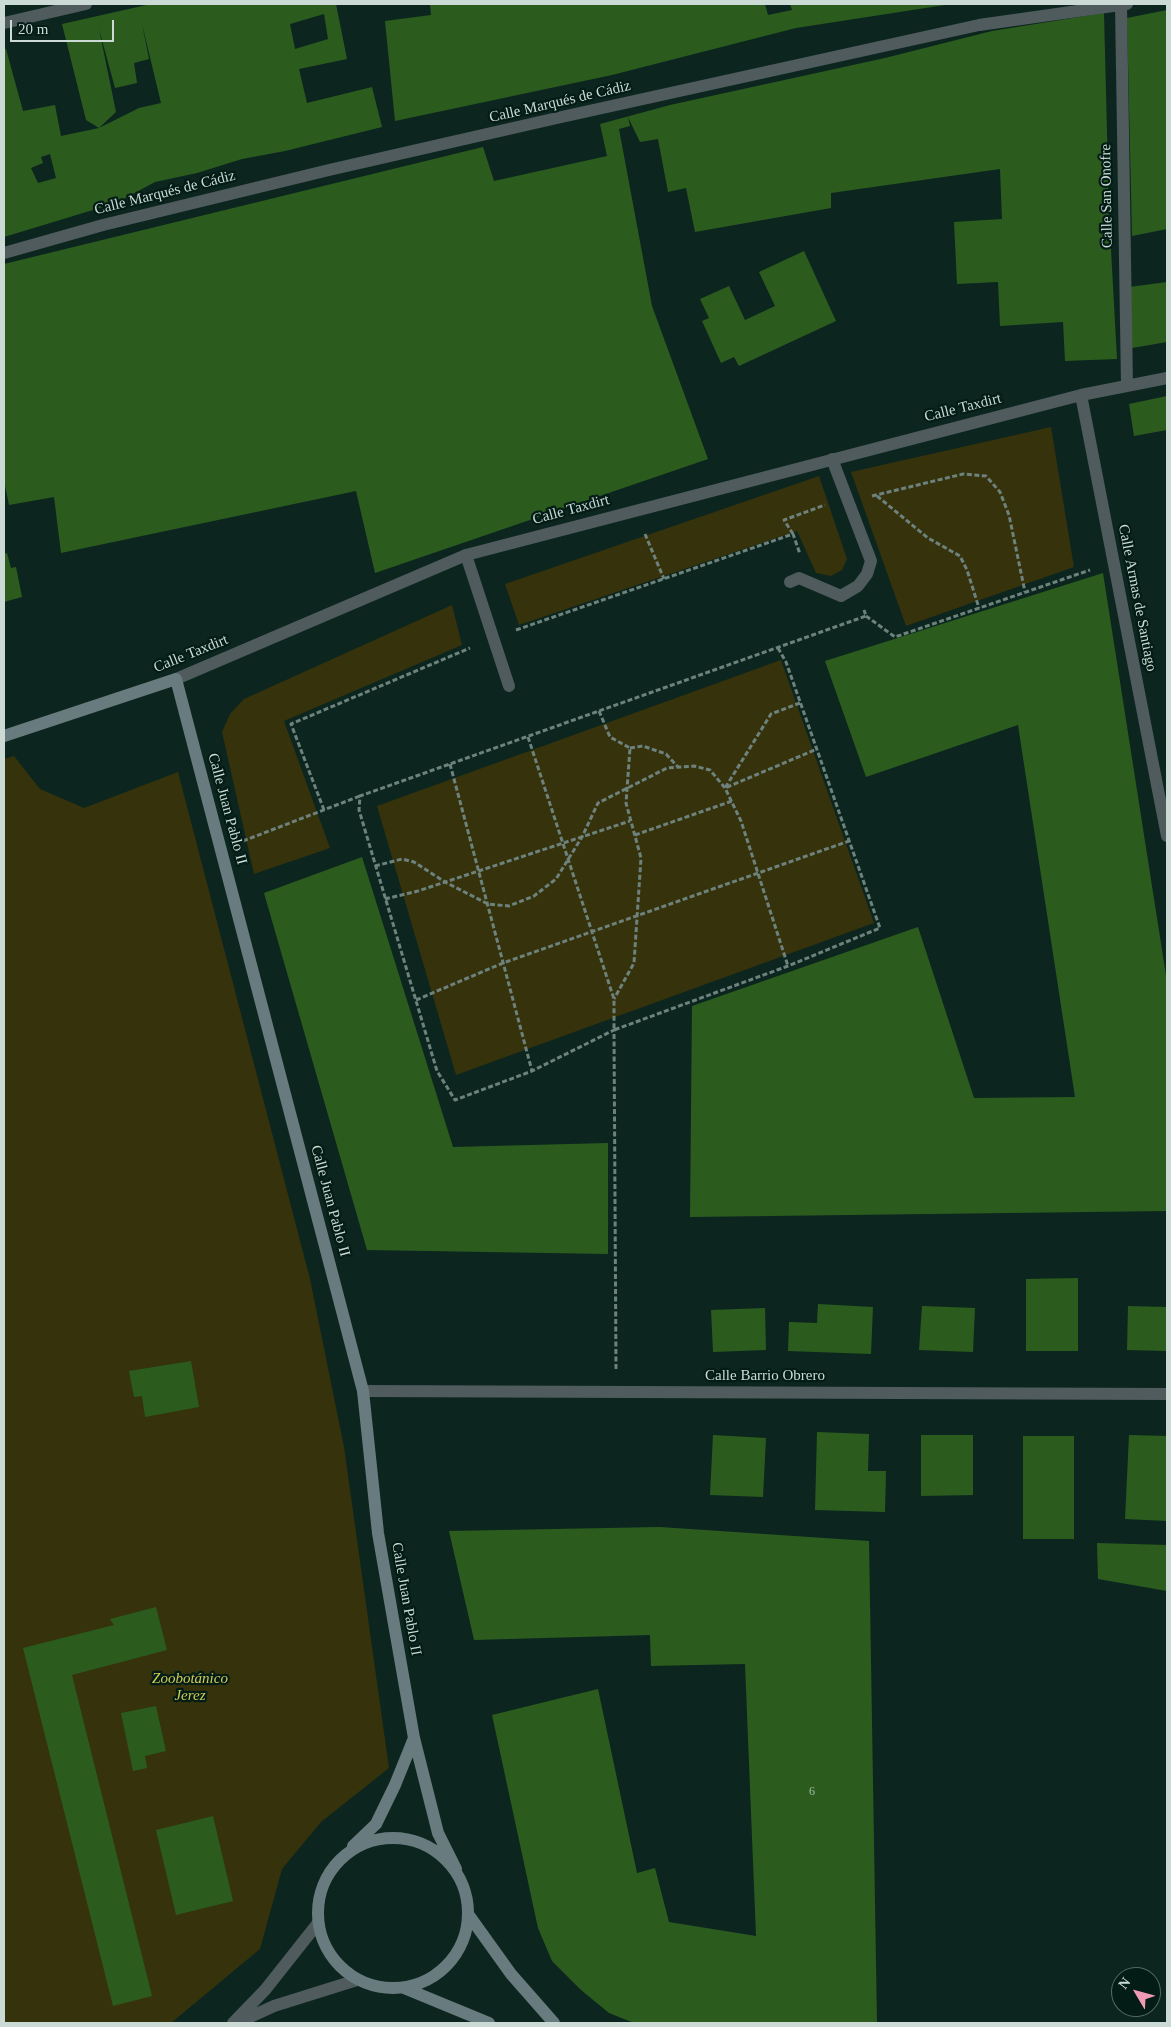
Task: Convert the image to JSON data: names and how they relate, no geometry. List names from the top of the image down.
{
  "streets": {
    "main road": ["Calle Taxdirt", "Calle Juan Pablo II"],
    "street": [
      "Calle Marqués de Cádiz",
      "Calle San Onofre",
      "Calle Armas de Santiago",
      "Calle Barrio Obrero"
    ]
  },
  "crossings": [
    ["Calle Marqués de Cádiz", "Calle San Onofre"],
    ["Calle San Onofre", "Calle Taxdirt"],
    ["Calle Taxdirt", "Calle Armas de Santiago"],
    ["Calle Taxdirt", "Calle Juan Pablo II"],
    ["Calle Juan Pablo II", "Calle Barrio Obrero"]
  ],
  "parks": ["Zoobotánico Jerez"],
  "house_numbers": ["6"],
  "scale_bar": "20 m",
  "north": "top left"
}
